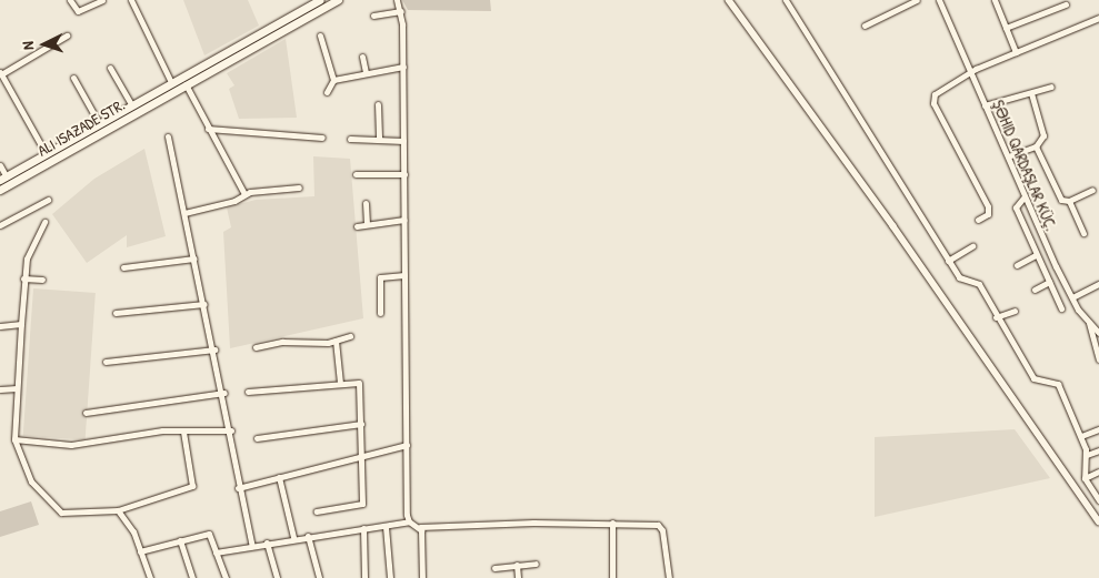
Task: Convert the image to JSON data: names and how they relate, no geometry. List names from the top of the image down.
{
  "streets": {
    "main road": ["ALI ISAZADE STR."],
    "street": ["ŞƏHID QARDAŞLAR KÜÇ."]
  },
  "north": "left"
}
